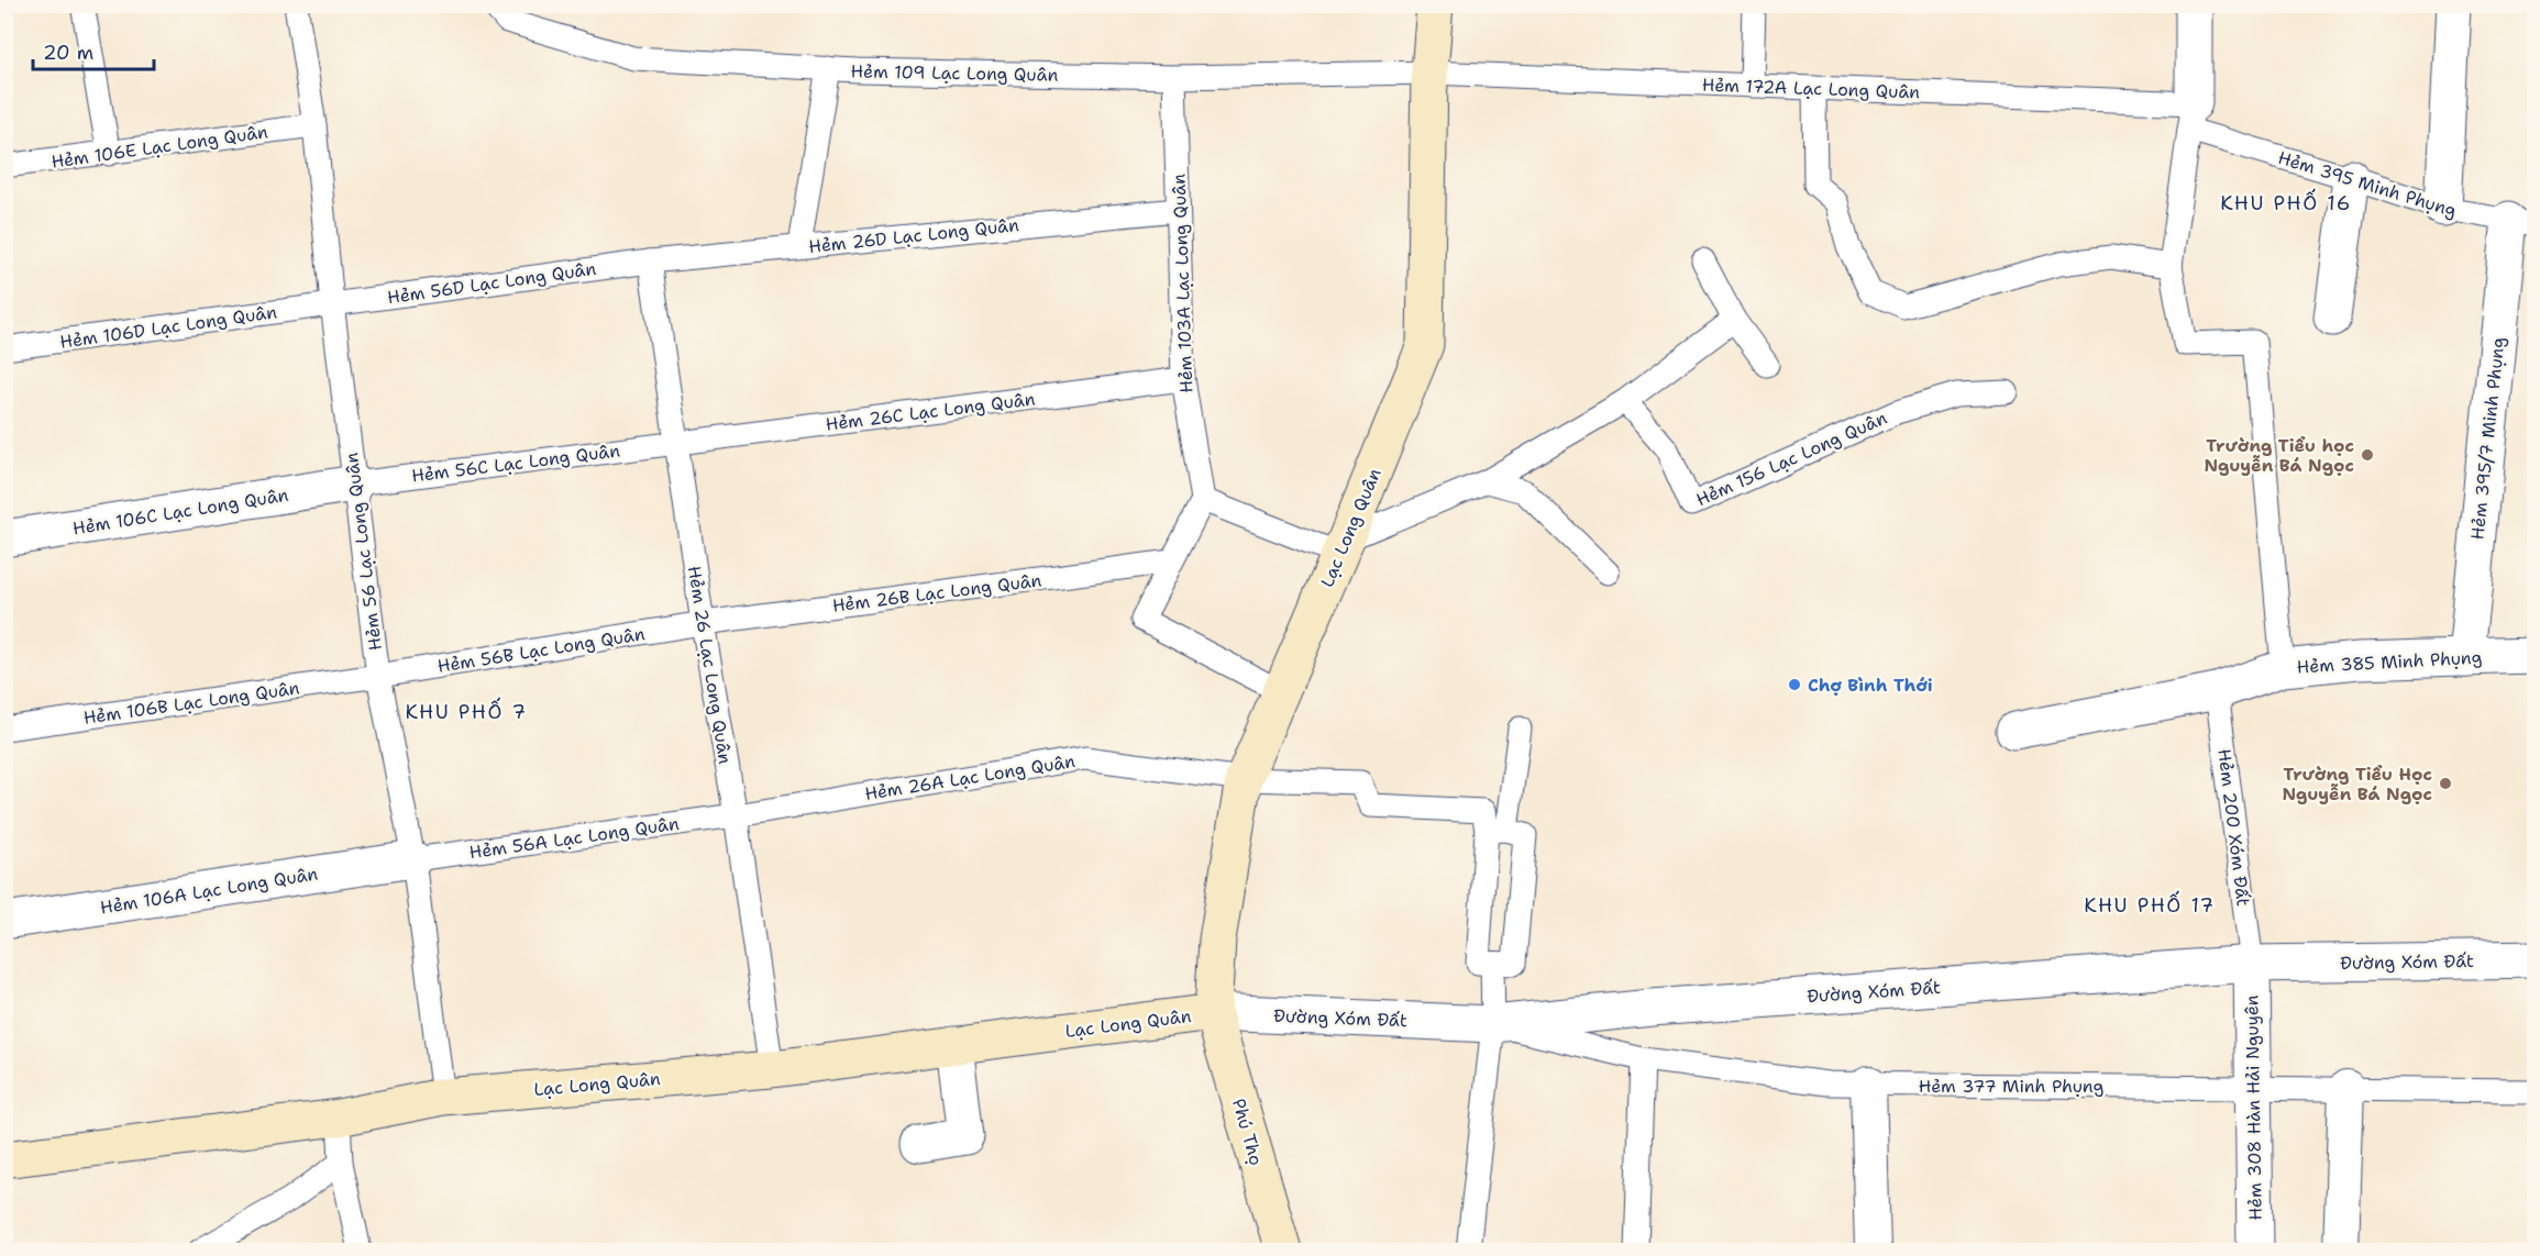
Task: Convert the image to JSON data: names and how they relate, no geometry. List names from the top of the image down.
{
  "streets": {
    "main road": ["Lạc Long Quân", "Phú Thọ"],
    "street": [
      "Hẻm 395/7 Minh Phụng",
      "Hẻm 106C Lạc Long Quân",
      "Hẻm 385 Minh Phụng",
      "Hẻm 106A Lạc Long Quân",
      "Đường Xóm Đất",
      "Hẻm 308 Hàn Hải Nguyên"
    ],
    "lane": [
      "Hẻm 109 Lạc Long Quân",
      "Hẻm 172A Lạc Long Quân",
      "Hẻm 106E Lạc Long Quân",
      "Hẻm 395 Minh Phụng",
      "Hẻm 26D Lạc Long Quân",
      "Hẻm 56D Lạc Long Quân",
      "Hẻm 103A Lạc Long Quân",
      "Hẻm 106D Lạc Long Quân",
      "Hẻm 26C Lạc Long Quân",
      "Hẻm 156 Lạc Long Quân",
      "Hẻm 56C Lạc Long Quân",
      "Hẻm 56 Lạc Long Quân",
      "Hẻm 26B Lạc Long Quân",
      "Hẻm 56B Lạc Long Quân",
      "Hẻm 26 Lạc Long Quân",
      "Hẻm 106B Lạc Long Quân",
      "Hẻm 26A Lạc Long Quân",
      "Hẻm 200 Xóm Đất",
      "Hẻm 56A Lạc Long Quân",
      "Hẻm 377 Minh Phụng"
    ]
  },
  "crossings": [
    ["Hẻm 109 Lạc Long Quân", "Hẻm 172A Lạc Long Quân"],
    ["Hẻm 109 Lạc Long Quân", "Hẻm 103A Lạc Long Quân"],
    ["Hẻm 109 Lạc Long Quân", "Lạc Long Quân"],
    ["Hẻm 172A Lạc Long Quân", "Hẻm 395 Minh Phụng"],
    ["Hẻm 172A Lạc Long Quân", "Lạc Long Quân"],
    ["Hẻm 106E Lạc Long Quân", "Hẻm 56 Lạc Long Quân"],
    ["Hẻm 395 Minh Phụng", "Hẻm 395/7 Minh Phụng"],
    ["Hẻm 26D Lạc Long Quân", "Hẻm 56D Lạc Long Quân"],
    ["Hẻm 26D Lạc Long Quân", "Hẻm 103A Lạc Long Quân"],
    ["Hẻm 26D Lạc Long Quân", "Hẻm 26 Lạc Long Quân"],
    ["Hẻm 56D Lạc Long Quân", "Hẻm 106D Lạc Long Quân"],
    ["Hẻm 56D Lạc Long Quân", "Hẻm 56 Lạc Long Quân"],
    ["Hẻm 56D Lạc Long Quân", "Hẻm 26 Lạc Long Quân"],
    ["Hẻm 103A Lạc Long Quân", "Hẻm 26C Lạc Long Quân"],
    ["Hẻm 106D Lạc Long Quân", "Hẻm 56 Lạc Long Quân"],
    ["Hẻm 26C Lạc Long Quân", "Hẻm 56C Lạc Long Quân"],
    ["Hẻm 26C Lạc Long Quân", "Hẻm 26 Lạc Long Quân"],
    ["Hẻm 395/7 Minh Phụng", "Hẻm 385 Minh Phụng"],
    ["Hẻm 56C Lạc Long Quân", "Hẻm 106C Lạc Long Quân"],
    ["Hẻm 56C Lạc Long Quân", "Hẻm 56 Lạc Long Quân"],
    ["Hẻm 56C Lạc Long Quân", "Hẻm 26 Lạc Long Quân"],
    ["Hẻm 106C Lạc Long Quân", "Hẻm 56 Lạc Long Quân"],
    ["Lạc Long Quân", "Hẻm 56 Lạc Long Quân"],
    ["Lạc Long Quân", "Hẻm 26 Lạc Long Quân"],
    ["Lạc Long Quân", "Hẻm 26A Lạc Long Quân"],
    ["Lạc Long Quân", "Đường Xóm Đất"],
    ["Lạc Long Quân", "Phú Thọ"],
    ["Hẻm 56 Lạc Long Quân", "Hẻm 56B Lạc Long Quân"],
    ["Hẻm 56 Lạc Long Quân", "Hẻm 106B Lạc Long Quân"],
    ["Hẻm 56 Lạc Long Quân", "Hẻm 56A Lạc Long Quân"],
    ["Hẻm 56 Lạc Long Quân", "Hẻm 106A Lạc Long Quân"],
    ["Hẻm 26B Lạc Long Quân", "Hẻm 56B Lạc Long Quân"],
    ["Hẻm 26B Lạc Long Quân", "Hẻm 26 Lạc Long Quân"],
    ["Hẻm 56B Lạc Long Quân", "Hẻm 26 Lạc Long Quân"],
    ["Hẻm 56B Lạc Long Quân", "Hẻm 106B Lạc Long Quân"],
    ["Hẻm 385 Minh Phụng", "Hẻm 200 Xóm Đất"],
    ["Hẻm 26 Lạc Long Quân", "Hẻm 26A Lạc Long Quân"],
    ["Hẻm 26 Lạc Long Quân", "Hẻm 56A Lạc Long Quân"],
    ["Hẻm 26A Lạc Long Quân", "Hẻm 56A Lạc Long Quân"],
    ["Hẻm 200 Xóm Đất", "Đường Xóm Đất"],
    ["Hẻm 200 Xóm Đất", "Hẻm 308 Hàn Hải Nguyên"],
    ["Hẻm 56A Lạc Long Quân", "Hẻm 106A Lạc Long Quân"],
    ["Đường Xóm Đất", "Hẻm 377 Minh Phụng"],
    ["Đường Xóm Đất", "Hẻm 308 Hàn Hải Nguyên"],
    ["Đường Xóm Đất", "Phú Thọ"],
    ["Hẻm 377 Minh Phụng", "Hẻm 308 Hàn Hải Nguyên"]
  ],
  "districts": ["KHU PHỐ 16", "KHU PHỐ 7", "KHU PHỐ 17"],
  "places": ["Trường Tiểu học Nguyễn Bá Ngọc", "Chợ Bình Thới", "Trường Tiểu Học Nguyễn Bá Ngọc"],
  "scale_bar": "20 m"
}
